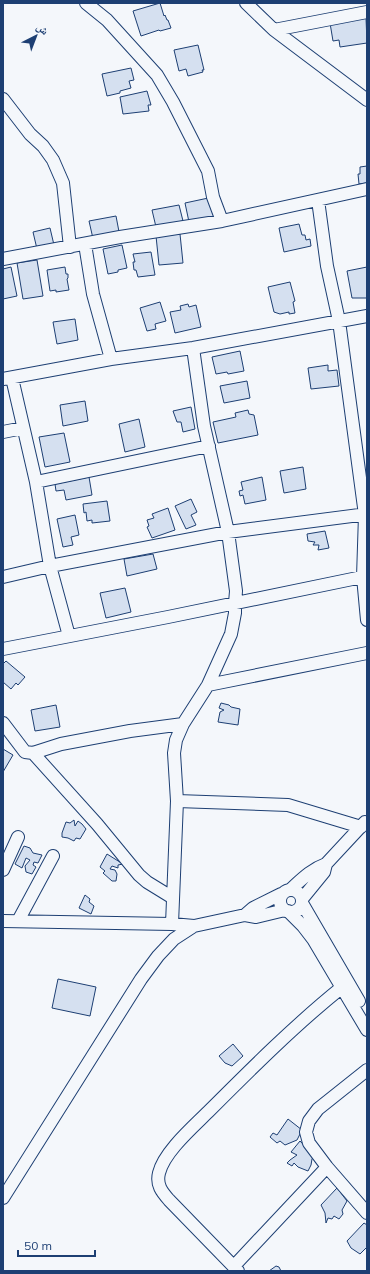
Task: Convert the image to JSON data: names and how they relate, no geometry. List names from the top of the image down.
{
  "scale_bar": "50 m",
  "north": "top right"
}
